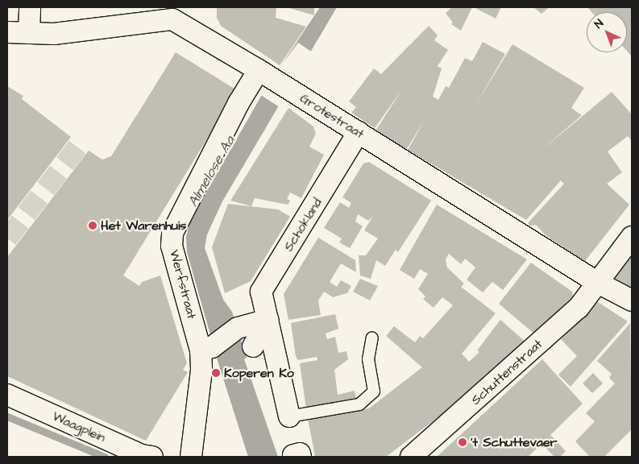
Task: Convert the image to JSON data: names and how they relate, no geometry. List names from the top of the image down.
{
  "streets": {
    "street": [
      "Grotestraat",
      "Schokland",
      "Werfstraat",
      "Schuttenstraat",
      "Waagplein"
    ]
  },
  "crossings": [
    ["Grotestraat", "Schokland"],
    ["Grotestraat", "Werfstraat"],
    ["Grotestraat", "Schuttenstraat"]
  ],
  "water": ["Almelose Aa"],
  "places": ["Het Warenhuis", "Koperen Ko", "'t Schuttevaer"],
  "north": "top left"
}
